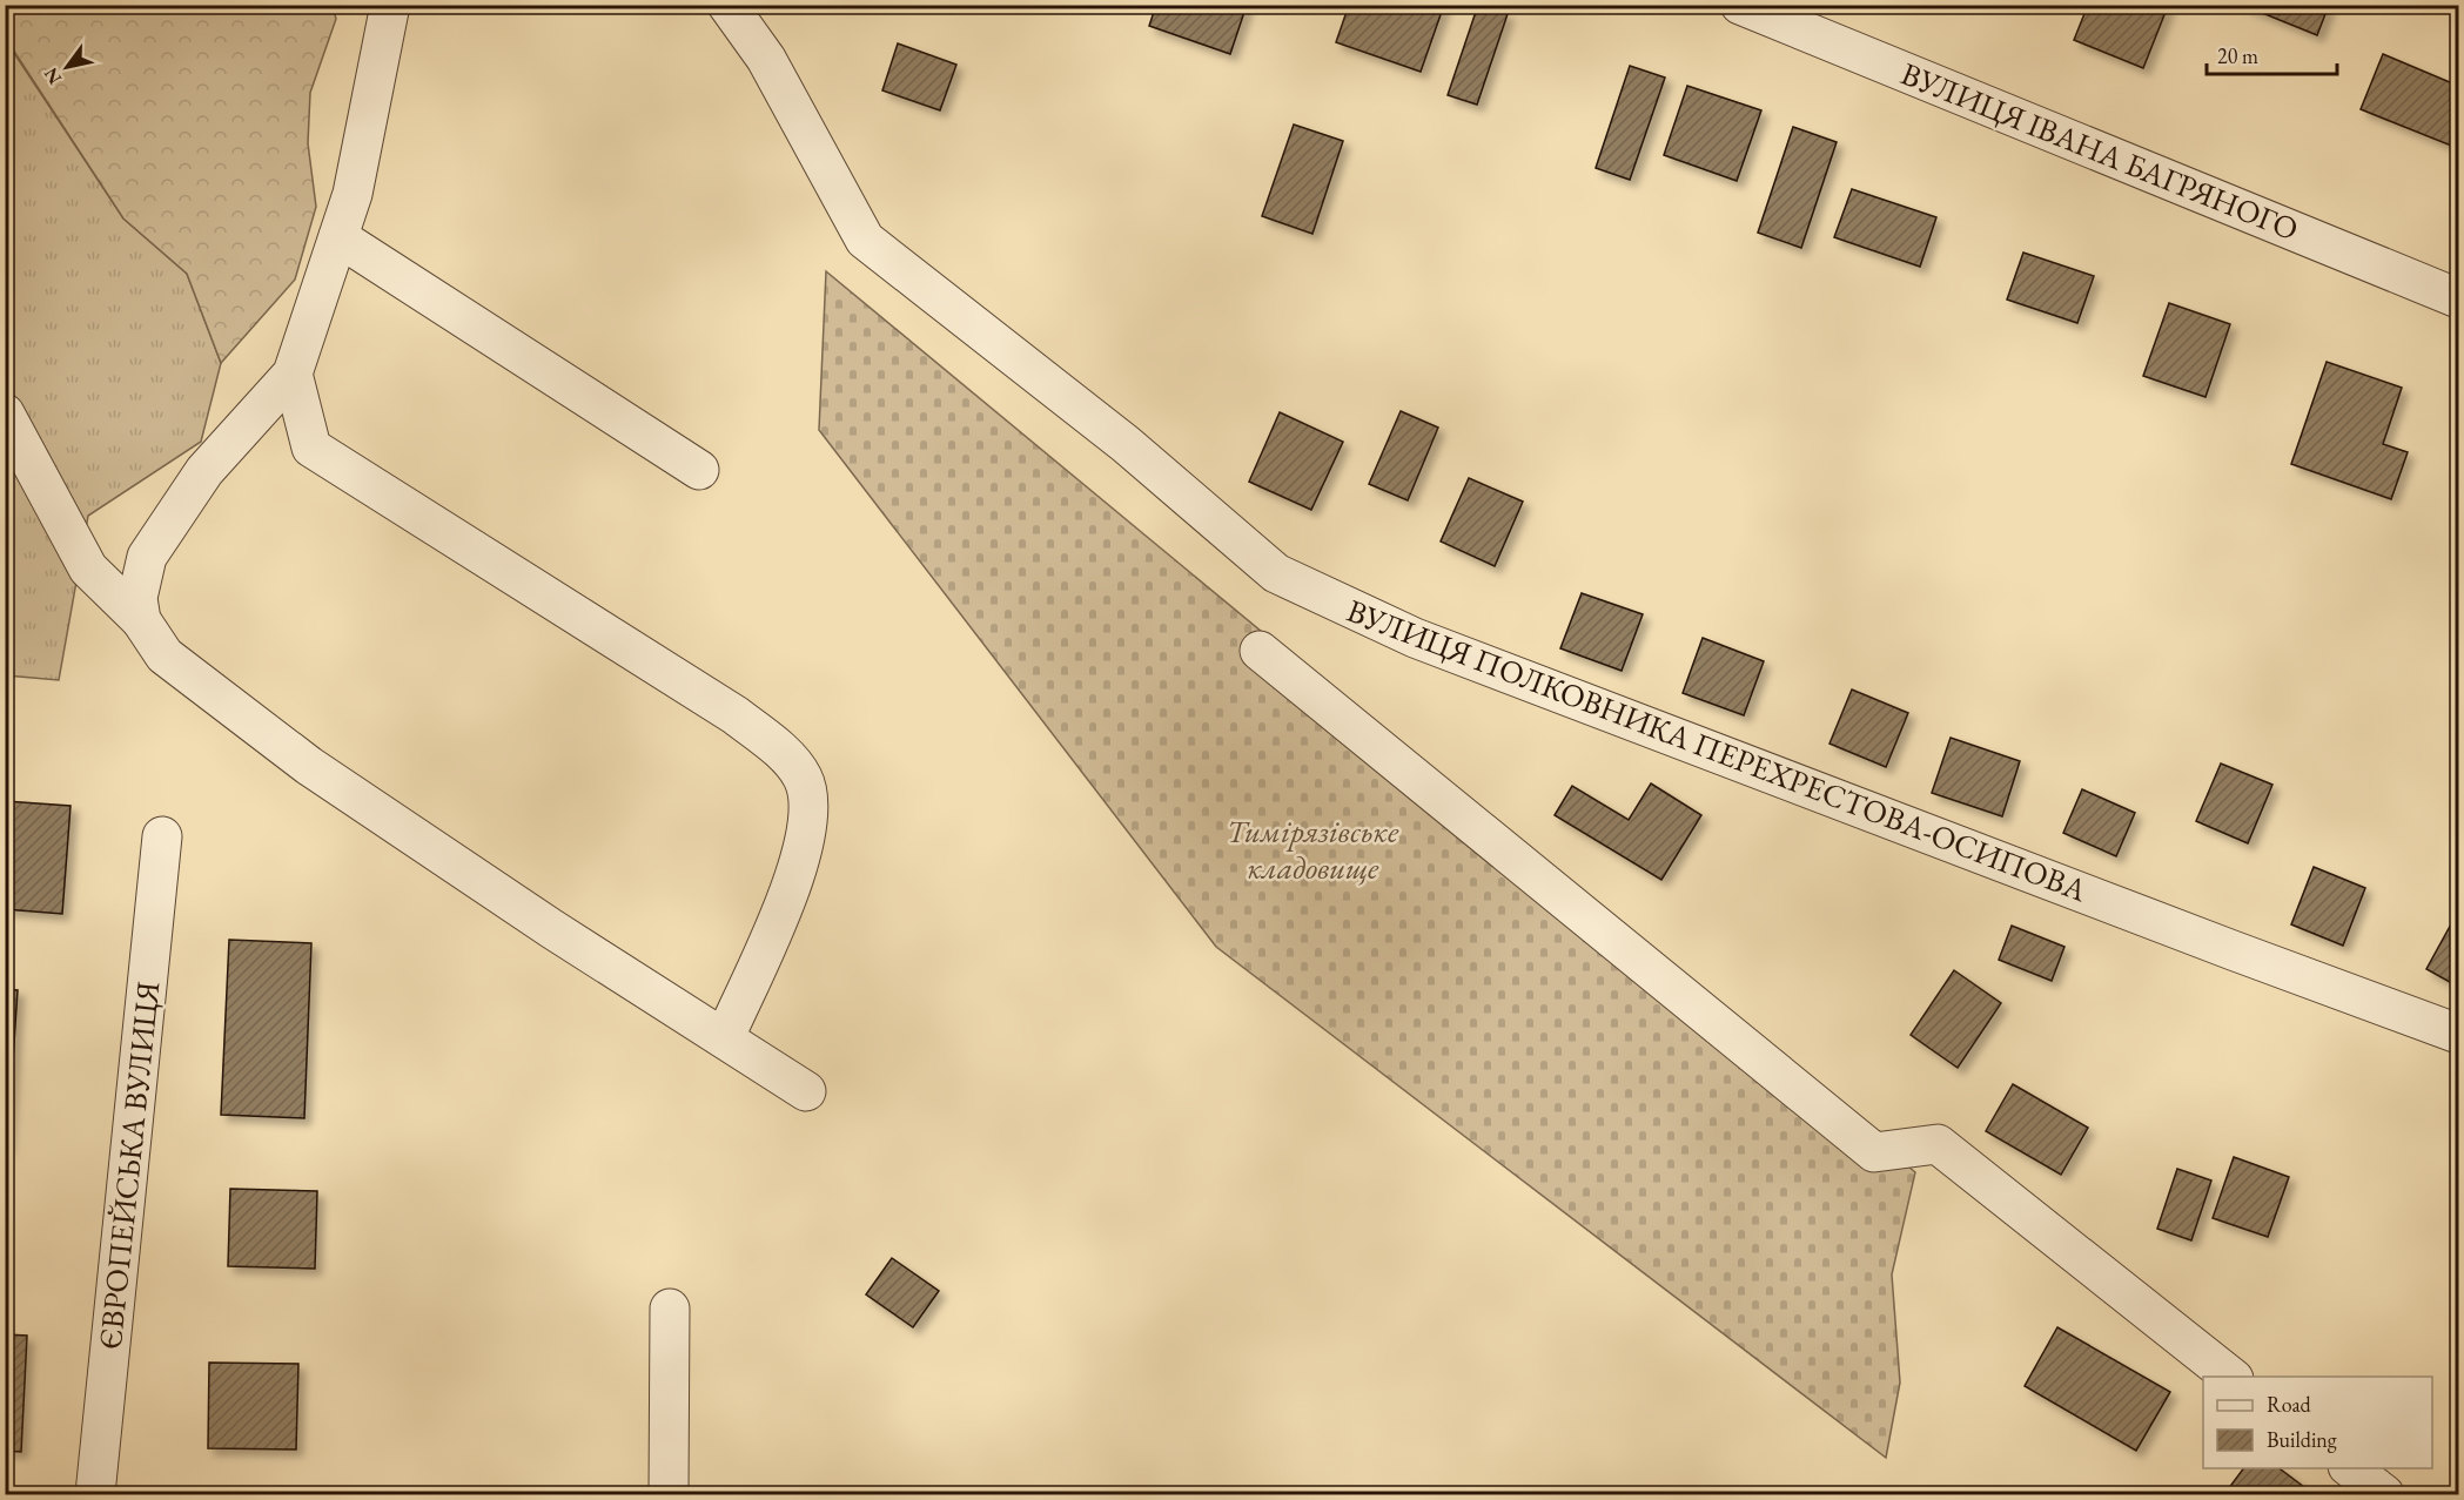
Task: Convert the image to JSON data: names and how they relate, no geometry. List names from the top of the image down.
{
  "streets": {
    "street": ["ВУЛИЦЯ ІВАНА БАГРЯНОГО", "ВУЛИЦЯ ПОЛКОВНИКА ПЕРЕХРЕСТОВА-ОСИПОВА", "ЄВРОПЕЙСЬКА ВУЛИЦЯ"]
  },
  "parks": ["Тимірязівське кладовище"],
  "legend": ["Road", "Building"],
  "scale_bar": "20 m",
  "north": "bottom left"
}
